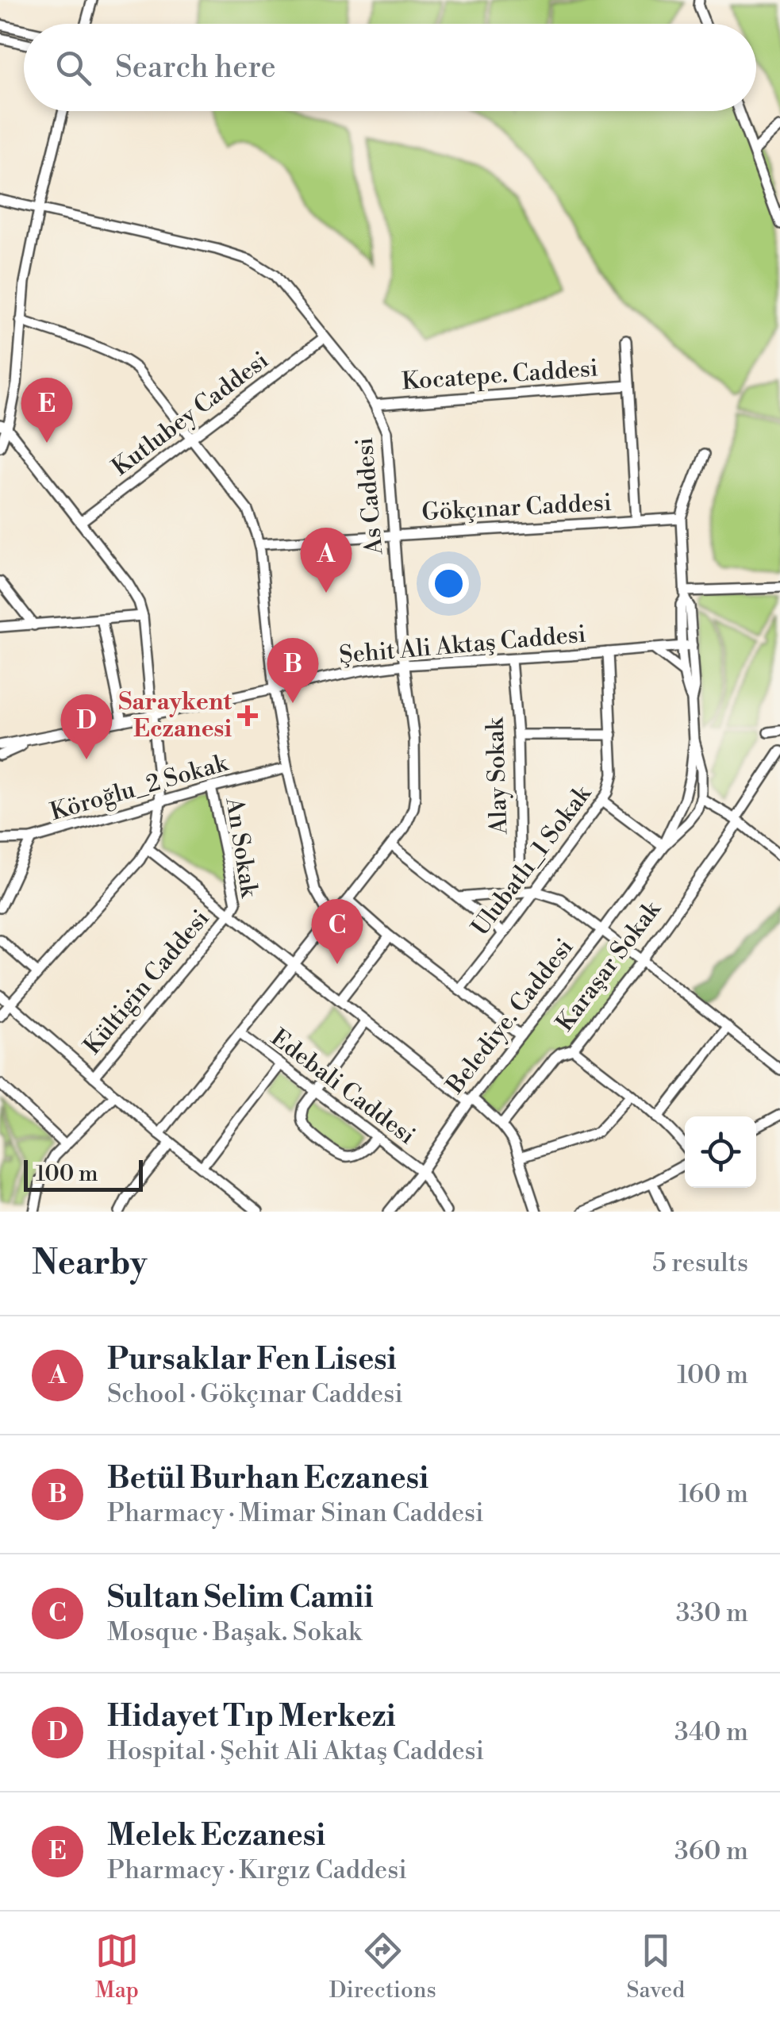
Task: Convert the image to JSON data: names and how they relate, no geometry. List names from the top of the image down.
{
  "streets": {
    "street": [
      "Kocatepe. Caddesi",
      "Kutlubey Caddesi",
      "As Caddesi",
      "Gökçınar Caddesi",
      "Şehit Ali Aktaş Caddesi",
      "Alay Sokak",
      "Köroğlu_2 Sokak",
      "An Sokak",
      "Ulubatlı_1 Sokak",
      "Karaşar Sokak",
      "Kültigin Caddesi",
      "Belediye. Caddesi",
      "Edebali Caddesi"
    ]
  },
  "crossings": [
    ["Kocatepe. Caddesi", "As Caddesi"],
    ["Kutlubey Caddesi", "As Caddesi"],
    ["As Caddesi", "Gökçınar Caddesi"],
    ["As Caddesi", "Şehit Ali Aktaş Caddesi"],
    ["As Caddesi", "Edebali Caddesi"],
    ["Şehit Ali Aktaş Caddesi", "Alay Sokak"],
    ["Şehit Ali Aktaş Caddesi", "Ulubatlı_1 Sokak"],
    ["Köroğlu_2 Sokak", "An Sokak"],
    ["An Sokak", "Kültigin Caddesi"],
    ["Belediye. Caddesi", "Edebali Caddesi"]
  ],
  "places": {
    "health": ["Saraykent Eczanesi"]
  },
  "scale_bar": "100 m",
  "page": {
    "search": "Search here",
    "pins": [
      "E",
      "A",
      "B",
      "D",
      "C"
    ],
    "scale": "100 m",
    "heading": ["Nearby", "5 results"],
    "list": [
      {
        "mark": "A",
        "name": "Pursaklar Fen Lisesi",
        "note": "School · Gökçınar Caddesi",
        "value": "100 m"
      },
      {
        "mark": "B",
        "name": "Betül Burhan Eczanesi",
        "note": "Pharmacy · Mimar Sinan Caddesi",
        "value": "160 m"
      },
      {
        "mark": "C",
        "name": "Sultan Selim Camii",
        "note": "Mosque · Başak. Sokak",
        "value": "330 m"
      },
      {
        "mark": "D",
        "name": "Hidayet Tıp Merkezi",
        "note": "Hospital · Şehit Ali Aktaş Caddesi",
        "value": "340 m"
      },
      {
        "mark": "E",
        "name": "Melek Eczanesi",
        "note": "Pharmacy · Kırgız Caddesi",
        "value": "360 m"
      }
    ],
    "nav": ["Map", "Directions", "Saved"]
  }
}
